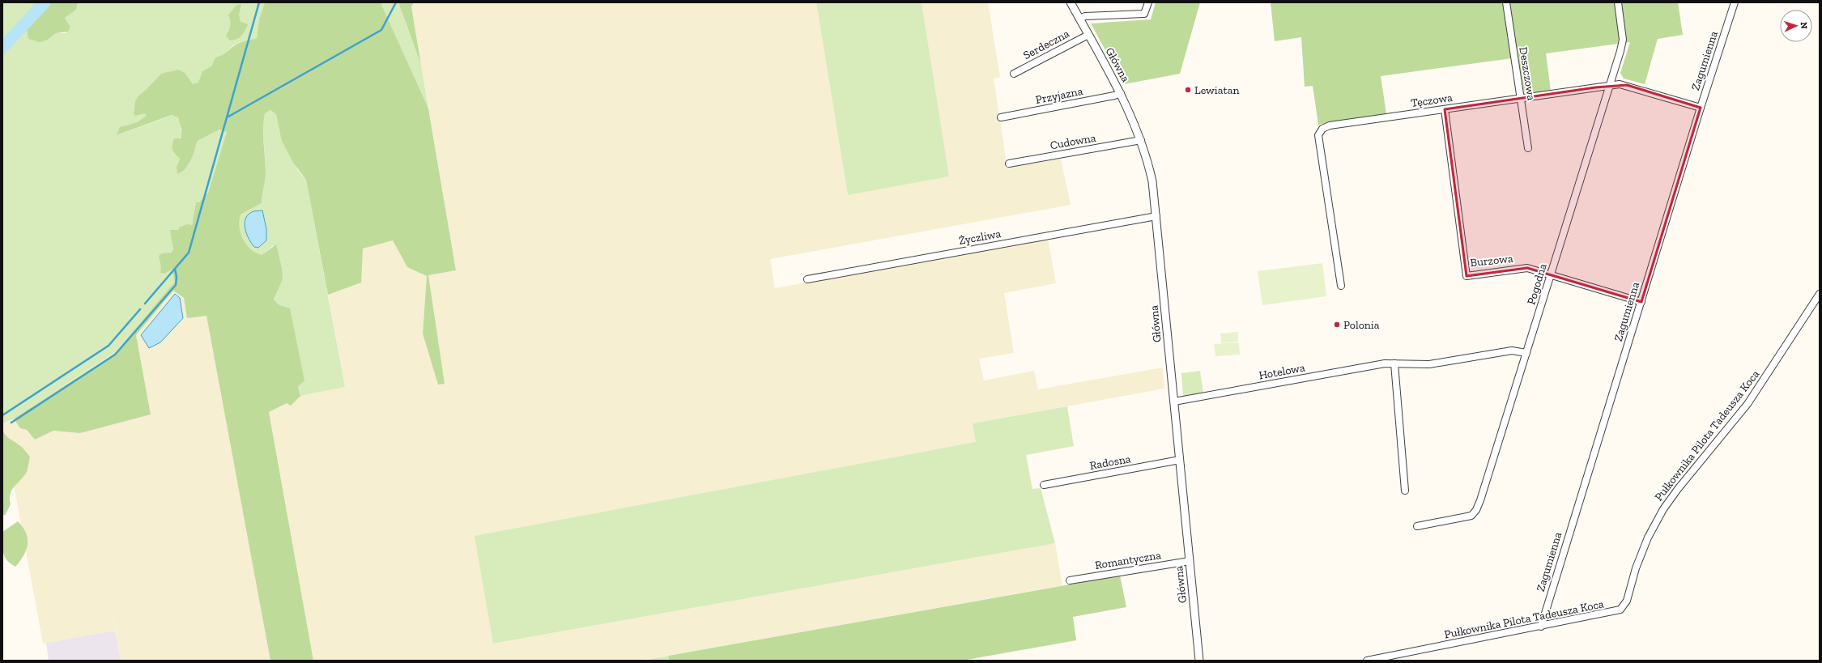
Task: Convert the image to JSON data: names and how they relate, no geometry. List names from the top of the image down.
{
  "streets": {
    "street": [
      "Serdeczna",
      "Zagumienna",
      "Główna",
      "Deszczowa",
      "Przyjazna",
      "Tęczowa",
      "Cudowna",
      "Życzliwa",
      "Burzowa",
      "Pogodna",
      "Hotelowa",
      "Pułkownika Pilota Tadeusza Koca",
      "Radosna",
      "Romantyczna"
    ]
  },
  "crossings": [
    ["Serdeczna", "Główna"],
    ["Zagumienna", "Tęczowa"],
    ["Zagumienna", "Burzowa"],
    ["Zagumienna", "Pułkownika Pilota Tadeusza Koca"],
    ["Główna", "Przyjazna"],
    ["Główna", "Cudowna"],
    ["Główna", "Życzliwa"],
    ["Główna", "Hotelowa"],
    ["Główna", "Radosna"],
    ["Główna", "Romantyczna"],
    ["Deszczowa", "Tęczowa"],
    ["Tęczowa", "Burzowa"],
    ["Tęczowa", "Pogodna"],
    ["Burzowa", "Pogodna"],
    ["Pogodna", "Hotelowa"]
  ],
  "places": ["Lewiatan", "Polonia"],
  "north": "right"
}
